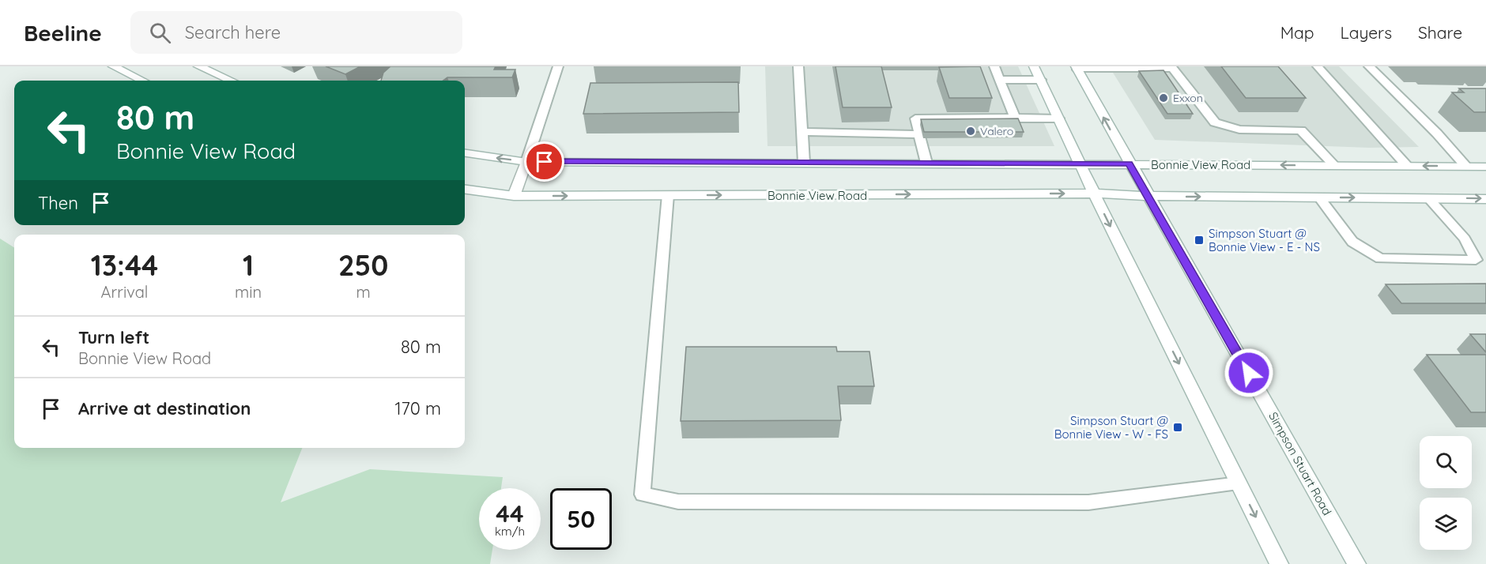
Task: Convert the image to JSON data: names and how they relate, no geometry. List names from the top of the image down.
{
  "streets": {
    "main road": ["Bonnie View Road", "Simpson Stuart Road"]
  },
  "crossings": [
    ["Bonnie View Road", "Simpson Stuart Road"]
  ],
  "places": {
    "other": ["Exxon", "Valero"],
    "transit": ["Simpson Stuart @ Bonnie View - E - NS", "Simpson Stuart @ Bonnie View - W - FS"]
  },
  "page": {
    "header": "Beeline",
    "search": "Search here",
    "nav": ["Map", "Layers", "Share"],
    "turn": ["80 m", "Bonnie View Road"],
    "then": "Then",
    "eta": [
      "13:44",
      "Arrival",
      "1",
      "min",
      "250",
      "m"
    ],
    "list": [
      {
        "name": "Turn left",
        "note": "Bonnie View Road",
        "value": "80 m"
      },
      {
        "name": "Arrive at destination",
        "value": "170 m"
      }
    ],
    "speed": "44 km/h",
    "limit": "50"
  }
}
